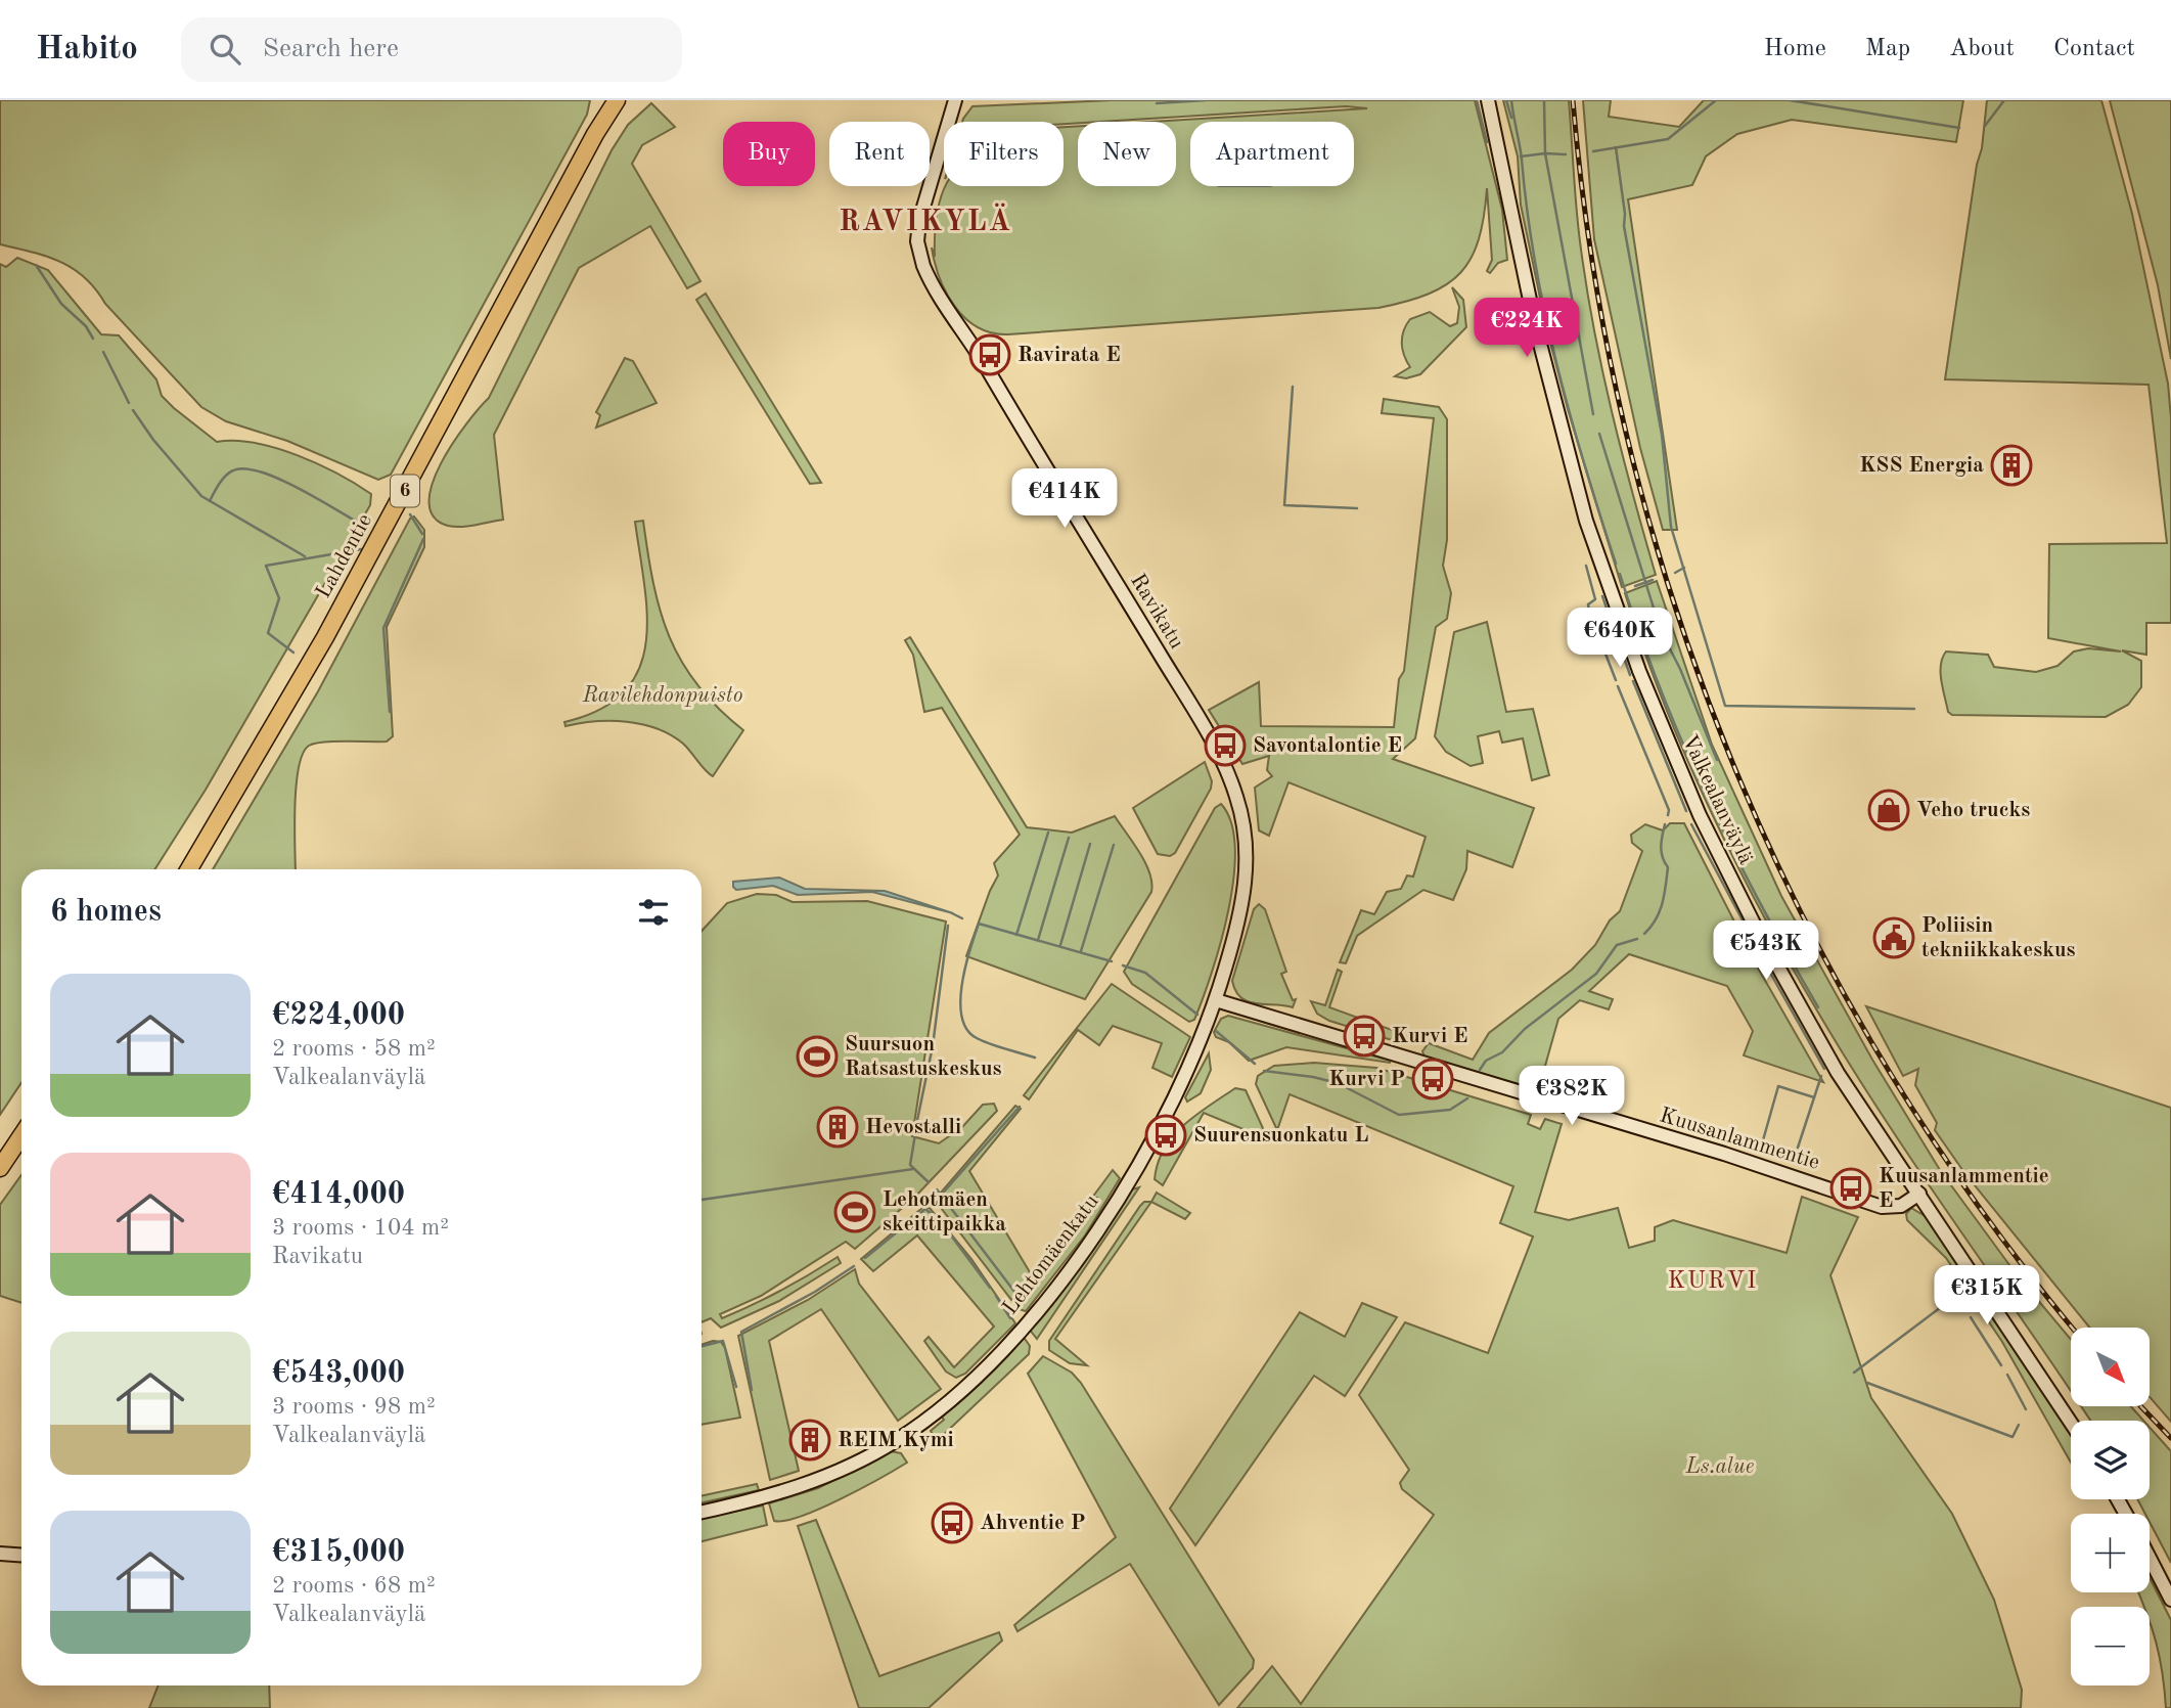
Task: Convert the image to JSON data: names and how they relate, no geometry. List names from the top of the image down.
{
  "streets": {
    "highway": ["6", "Lahdentie"],
    "street": [
      "Ravikatu",
      "Valkealanväylä",
      "Kuusanlammentie",
      "Lehtomäenkatu"
    ]
  },
  "crossings": [
    ["Ravikatu", "Lehtomäenkatu"],
    ["Valkealanväylä", "Kuusanlammentie"],
    ["Kuusanlammentie", "Lehtomäenkatu"]
  ],
  "districts": ["RAVIKYLÄ", "KURVI"],
  "parks": ["Ravilehdonpuisto", "Ls.alue"],
  "places": {
    "bus stop": [
      "Ravirata E",
      "Savontalontie E",
      "Kurvi E",
      "Kurvi P",
      "Suurensuonkatu L",
      "Kuusanlammentie E",
      "Ahventie P"
    ],
    "building": ["KSS Energia", "Hevostalli", "REIM Kymi"],
    "shop": ["Veho trucks"],
    "public building": ["Poliisin tekniikkakeskus"],
    "sports": ["Suursuon Ratsastuskeskus", "Lehotmäen skeittipaikka"]
  },
  "north": "bottom right",
  "page": {
    "header": "Habito",
    "search": "Search here",
    "nav": [
      "Home",
      "Map",
      "About",
      "Contact"
    ],
    "chip": [
      "Buy",
      "Rent",
      "Filters",
      "New",
      "Apartment"
    ],
    "price": [
      "€224K",
      "€414K",
      "€640K",
      "€543K",
      "€382K",
      "€315K"
    ],
    "heading": "6 homes",
    "list": [
      {
        "name": "€224,000",
        "note": "2 rooms · 58 m² · Valkealanväylä"
      },
      {
        "name": "€414,000",
        "note": "3 rooms · 104 m² · Ravikatu"
      },
      {
        "name": "€543,000",
        "note": "3 rooms · 98 m² · Valkealanväylä"
      },
      {
        "name": "€315,000",
        "note": "2 rooms · 68 m² · Valkealanväylä"
      }
    ],
    "map_buttons": ["+", "−"]
  }
}
